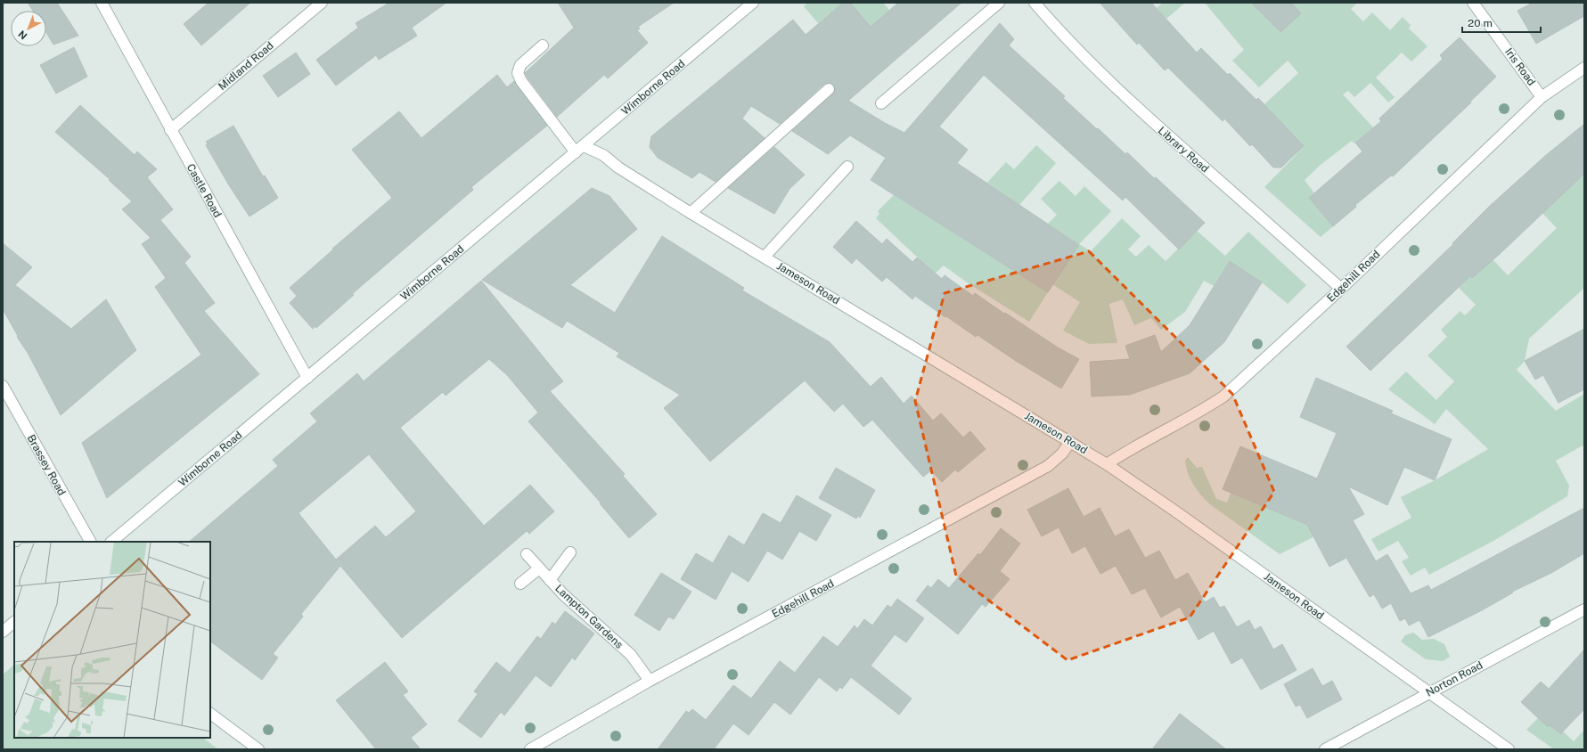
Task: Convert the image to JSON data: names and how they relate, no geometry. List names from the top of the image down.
{
  "streets": {
    "street": [
      "Midland Road",
      "Iris Road",
      "Wimborne Road",
      "Library Road",
      "Castle Road",
      "Edgehill Road",
      "Jameson Road",
      "Brassey Road",
      "Lampton Gardens",
      "Norton Road"
    ]
  },
  "crossings": [
    ["Midland Road", "Castle Road"],
    ["Iris Road", "Edgehill Road"],
    ["Wimborne Road", "Castle Road"],
    ["Wimborne Road", "Jameson Road"],
    ["Library Road", "Edgehill Road"],
    ["Edgehill Road", "Jameson Road"],
    ["Edgehill Road", "Lampton Gardens"],
    ["Jameson Road", "Norton Road"]
  ],
  "scale_bar": "20 m",
  "north": "bottom left"
}
